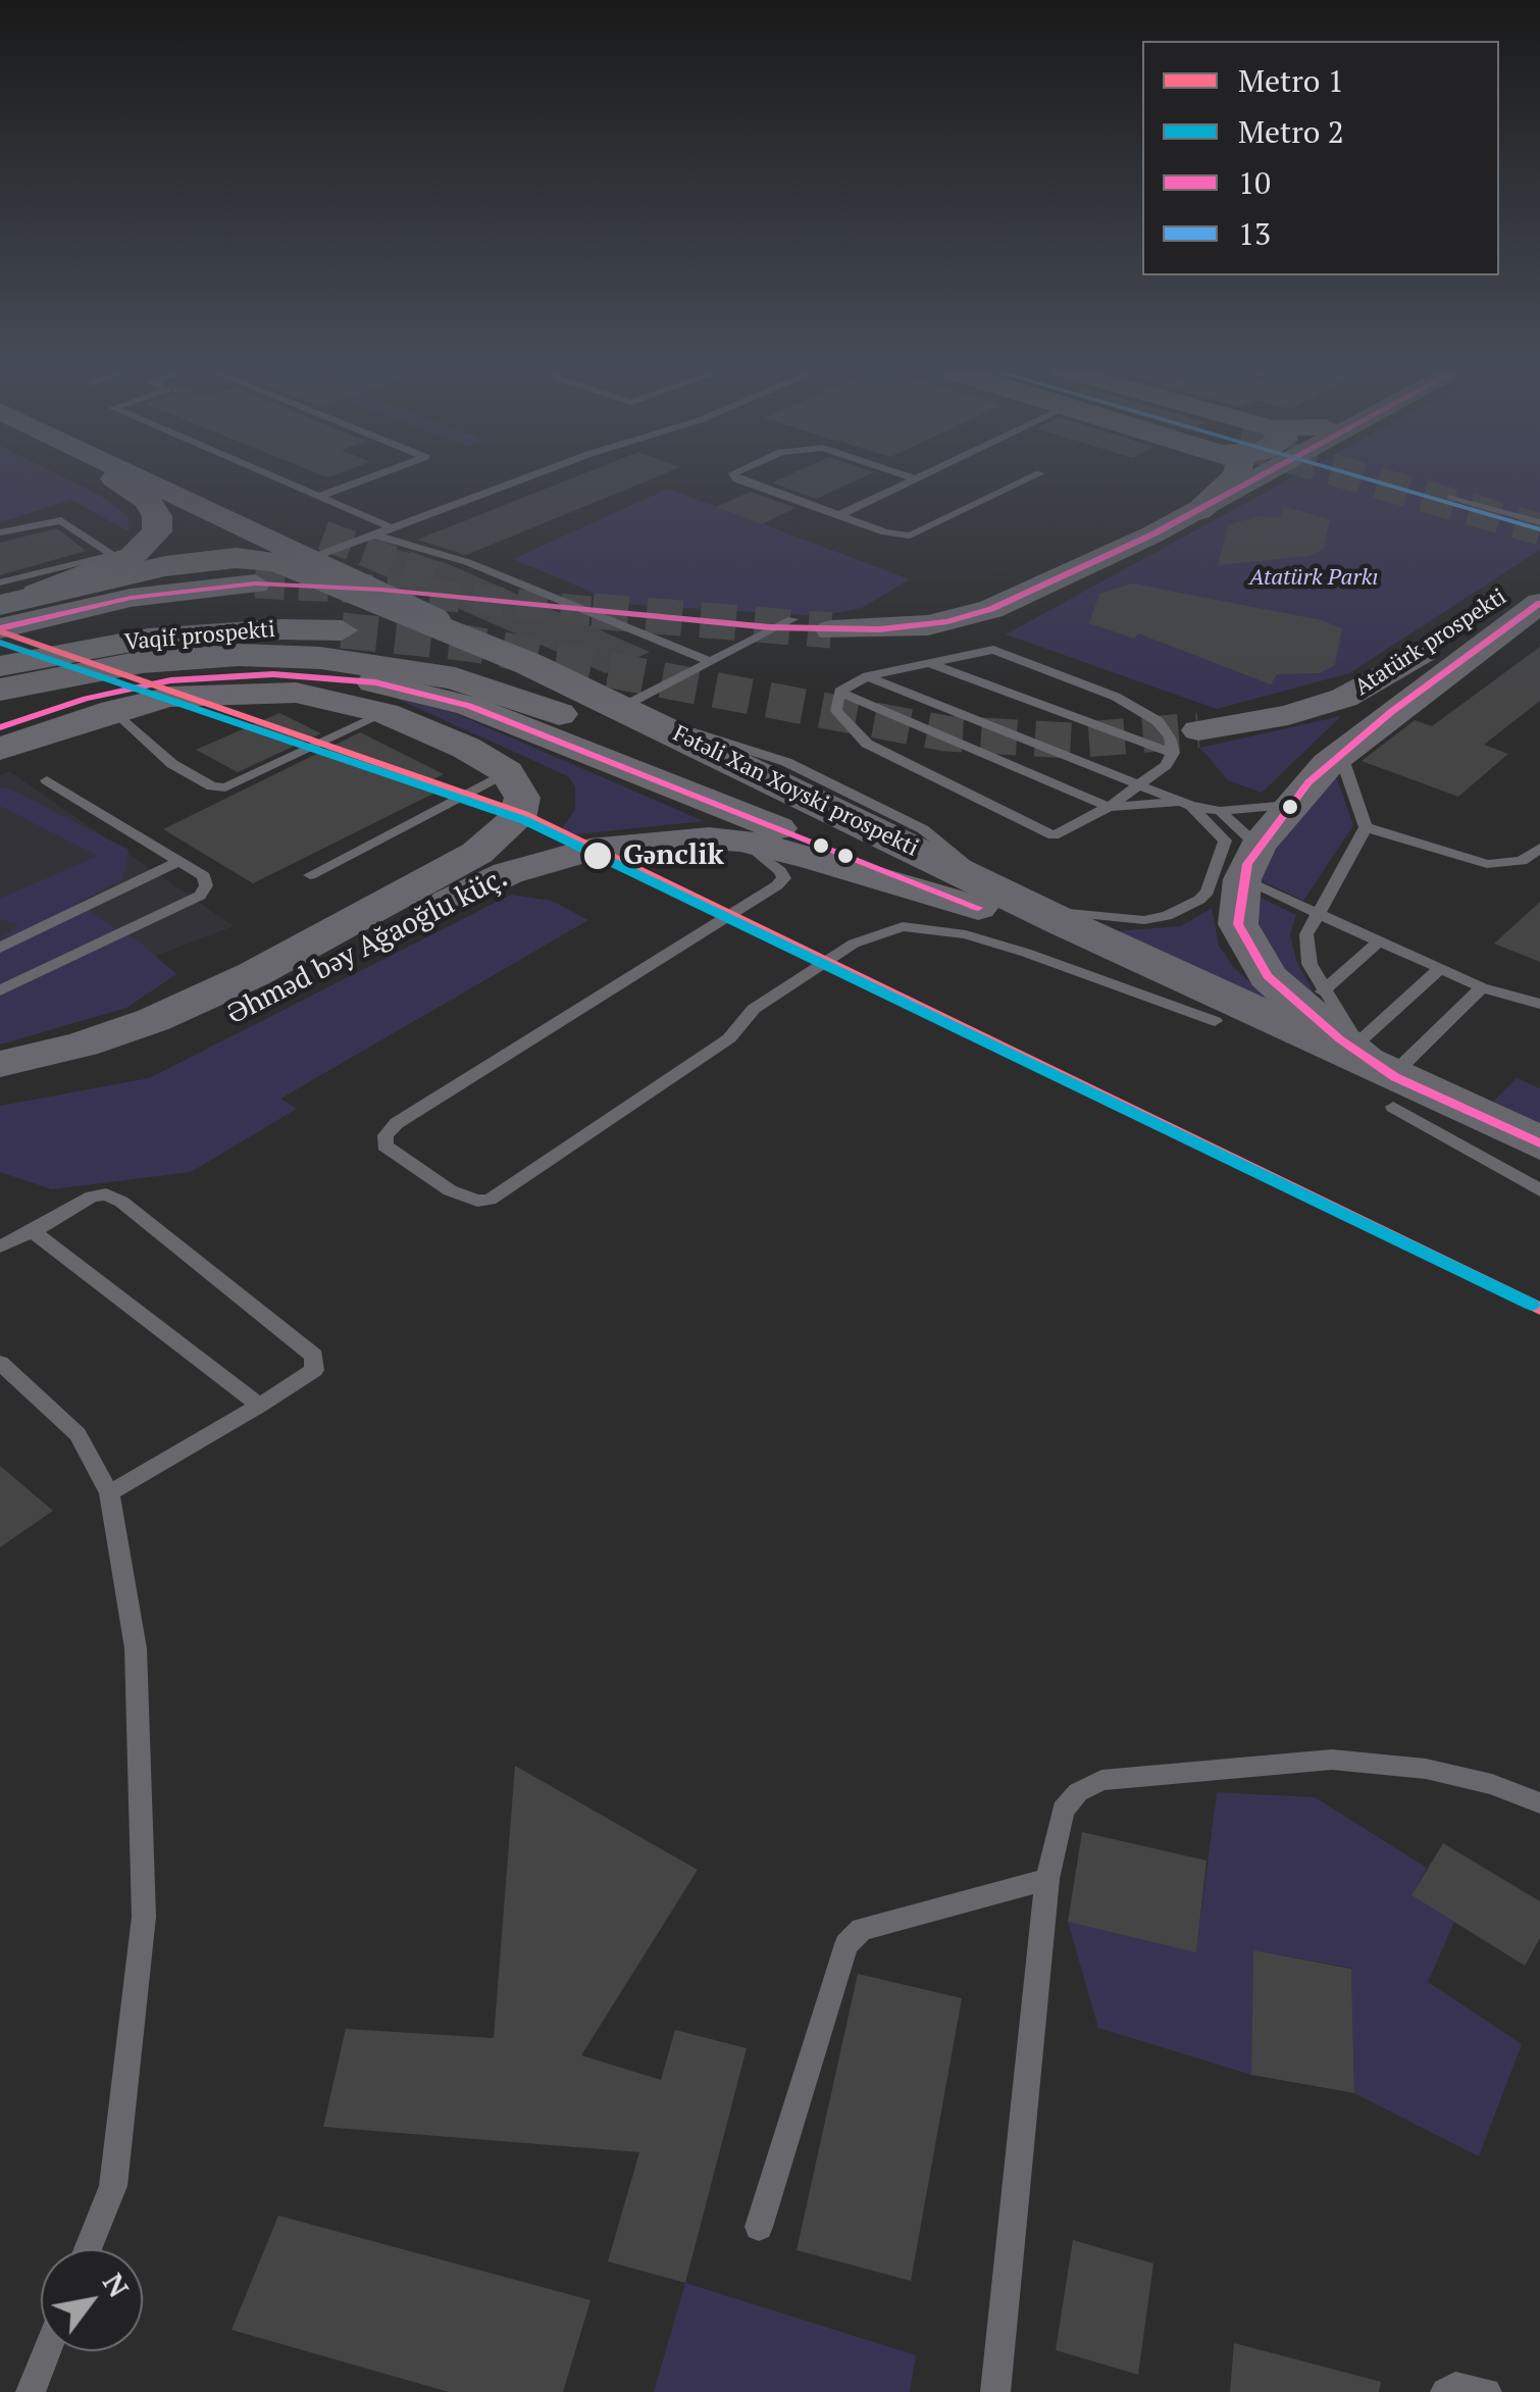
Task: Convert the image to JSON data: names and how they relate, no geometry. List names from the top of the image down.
{
  "streets": {
    "main road": [
      "Vaqif prospekti",
      "Atatürk prospekti",
      "Fətəli Xan Xoyski prospekti",
      "Əhməd bəy Ağaoğlu küç."
    ]
  },
  "crossings": [
    ["Vaqif prospekti", "Fətəli Xan Xoyski prospekti"],
    ["Fətəli Xan Xoyski prospekti", "Əhməd bəy Ağaoğlu küç."]
  ],
  "parks": ["Atatürk Parkı"],
  "places": ["Gənclik"],
  "lines": [
    "transit line 10",
    "transit line 13",
    "metro line 1",
    "metro line 2"
  ],
  "legend": [
    "Metro 1",
    "Metro 2",
    "10",
    "13"
  ],
  "north": "top right"
}
